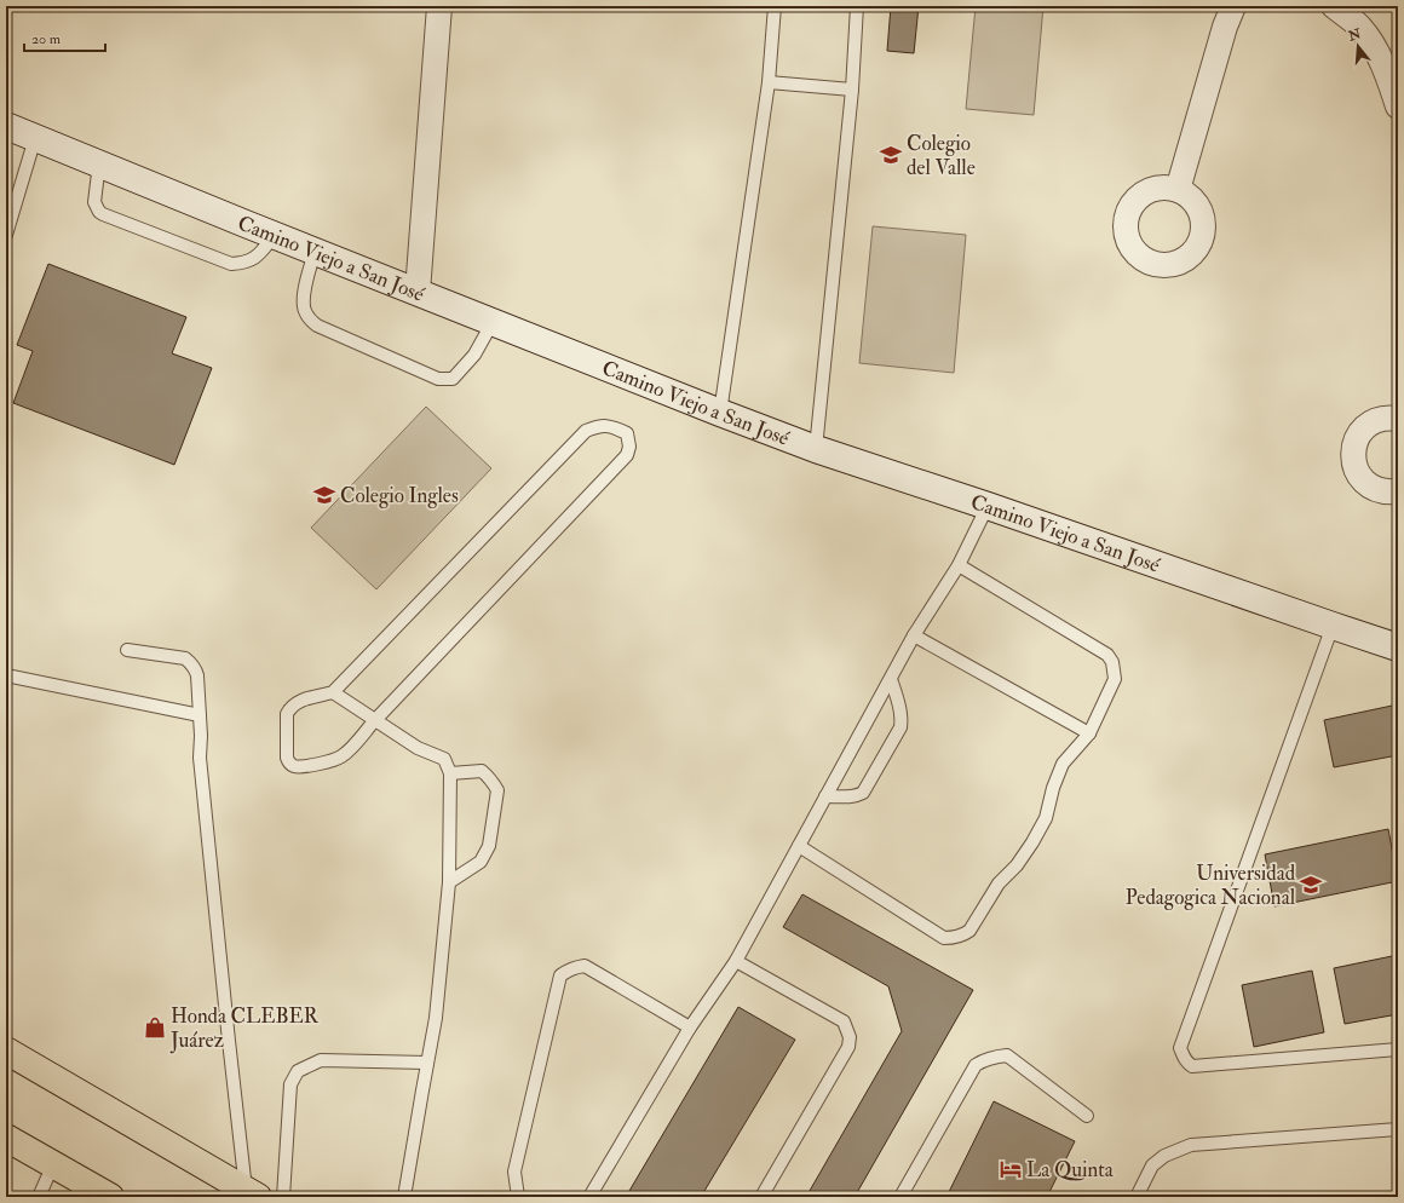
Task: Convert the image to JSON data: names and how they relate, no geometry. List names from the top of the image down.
{
  "streets": {
    "street": ["Camino Viejo a San José"]
  },
  "places": {
    "school or university": ["Colegio del Valle", "Colegio Ingles", "Universidad Pedagogica Nacional"],
    "shop": ["Honda CLEBER Juárez"],
    "hotel": ["La Quinta"]
  },
  "scale_bar": "20 m",
  "north": "top"
}
